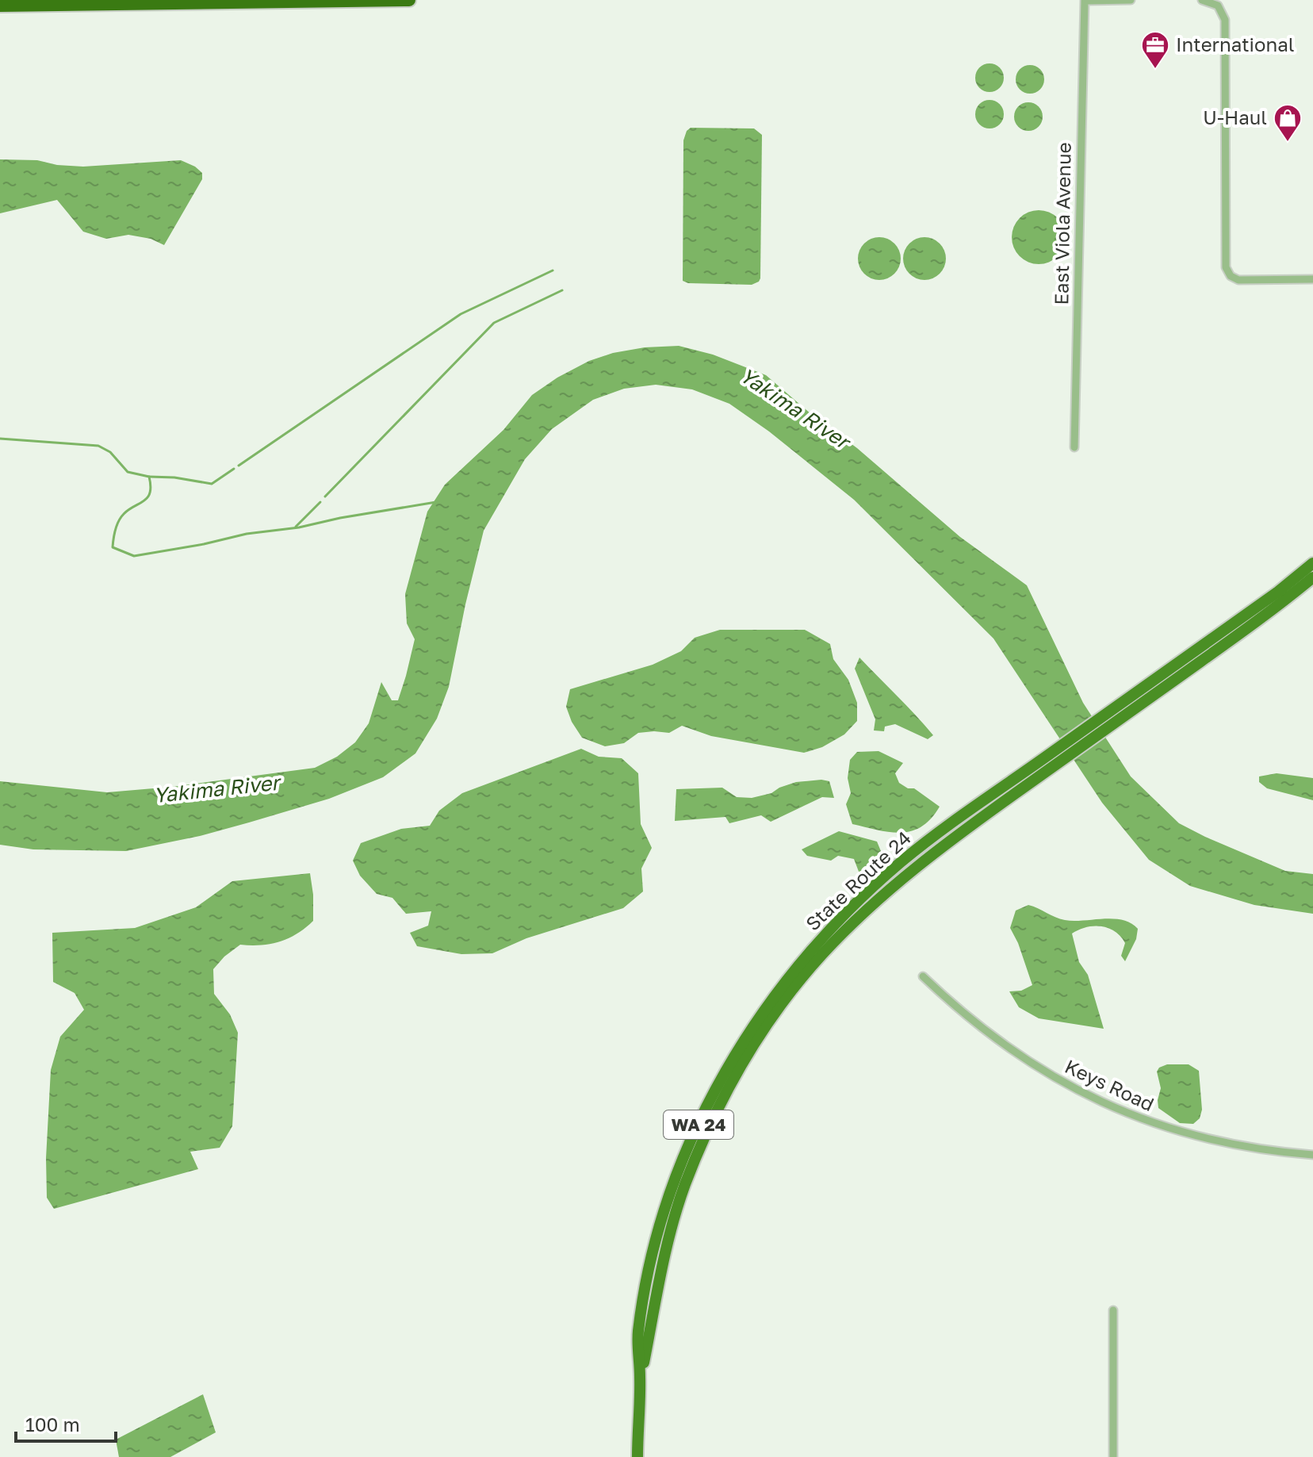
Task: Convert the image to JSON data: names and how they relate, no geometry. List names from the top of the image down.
{
  "streets": {
    "main road": ["State Route 24", "WA 24"],
    "street": ["East Viola Avenue", "Keys Road"]
  },
  "water": ["Yakima River"],
  "places": {
    "office": ["International"],
    "shop": ["U-Haul"]
  },
  "scale_bar": "100 m"
}
